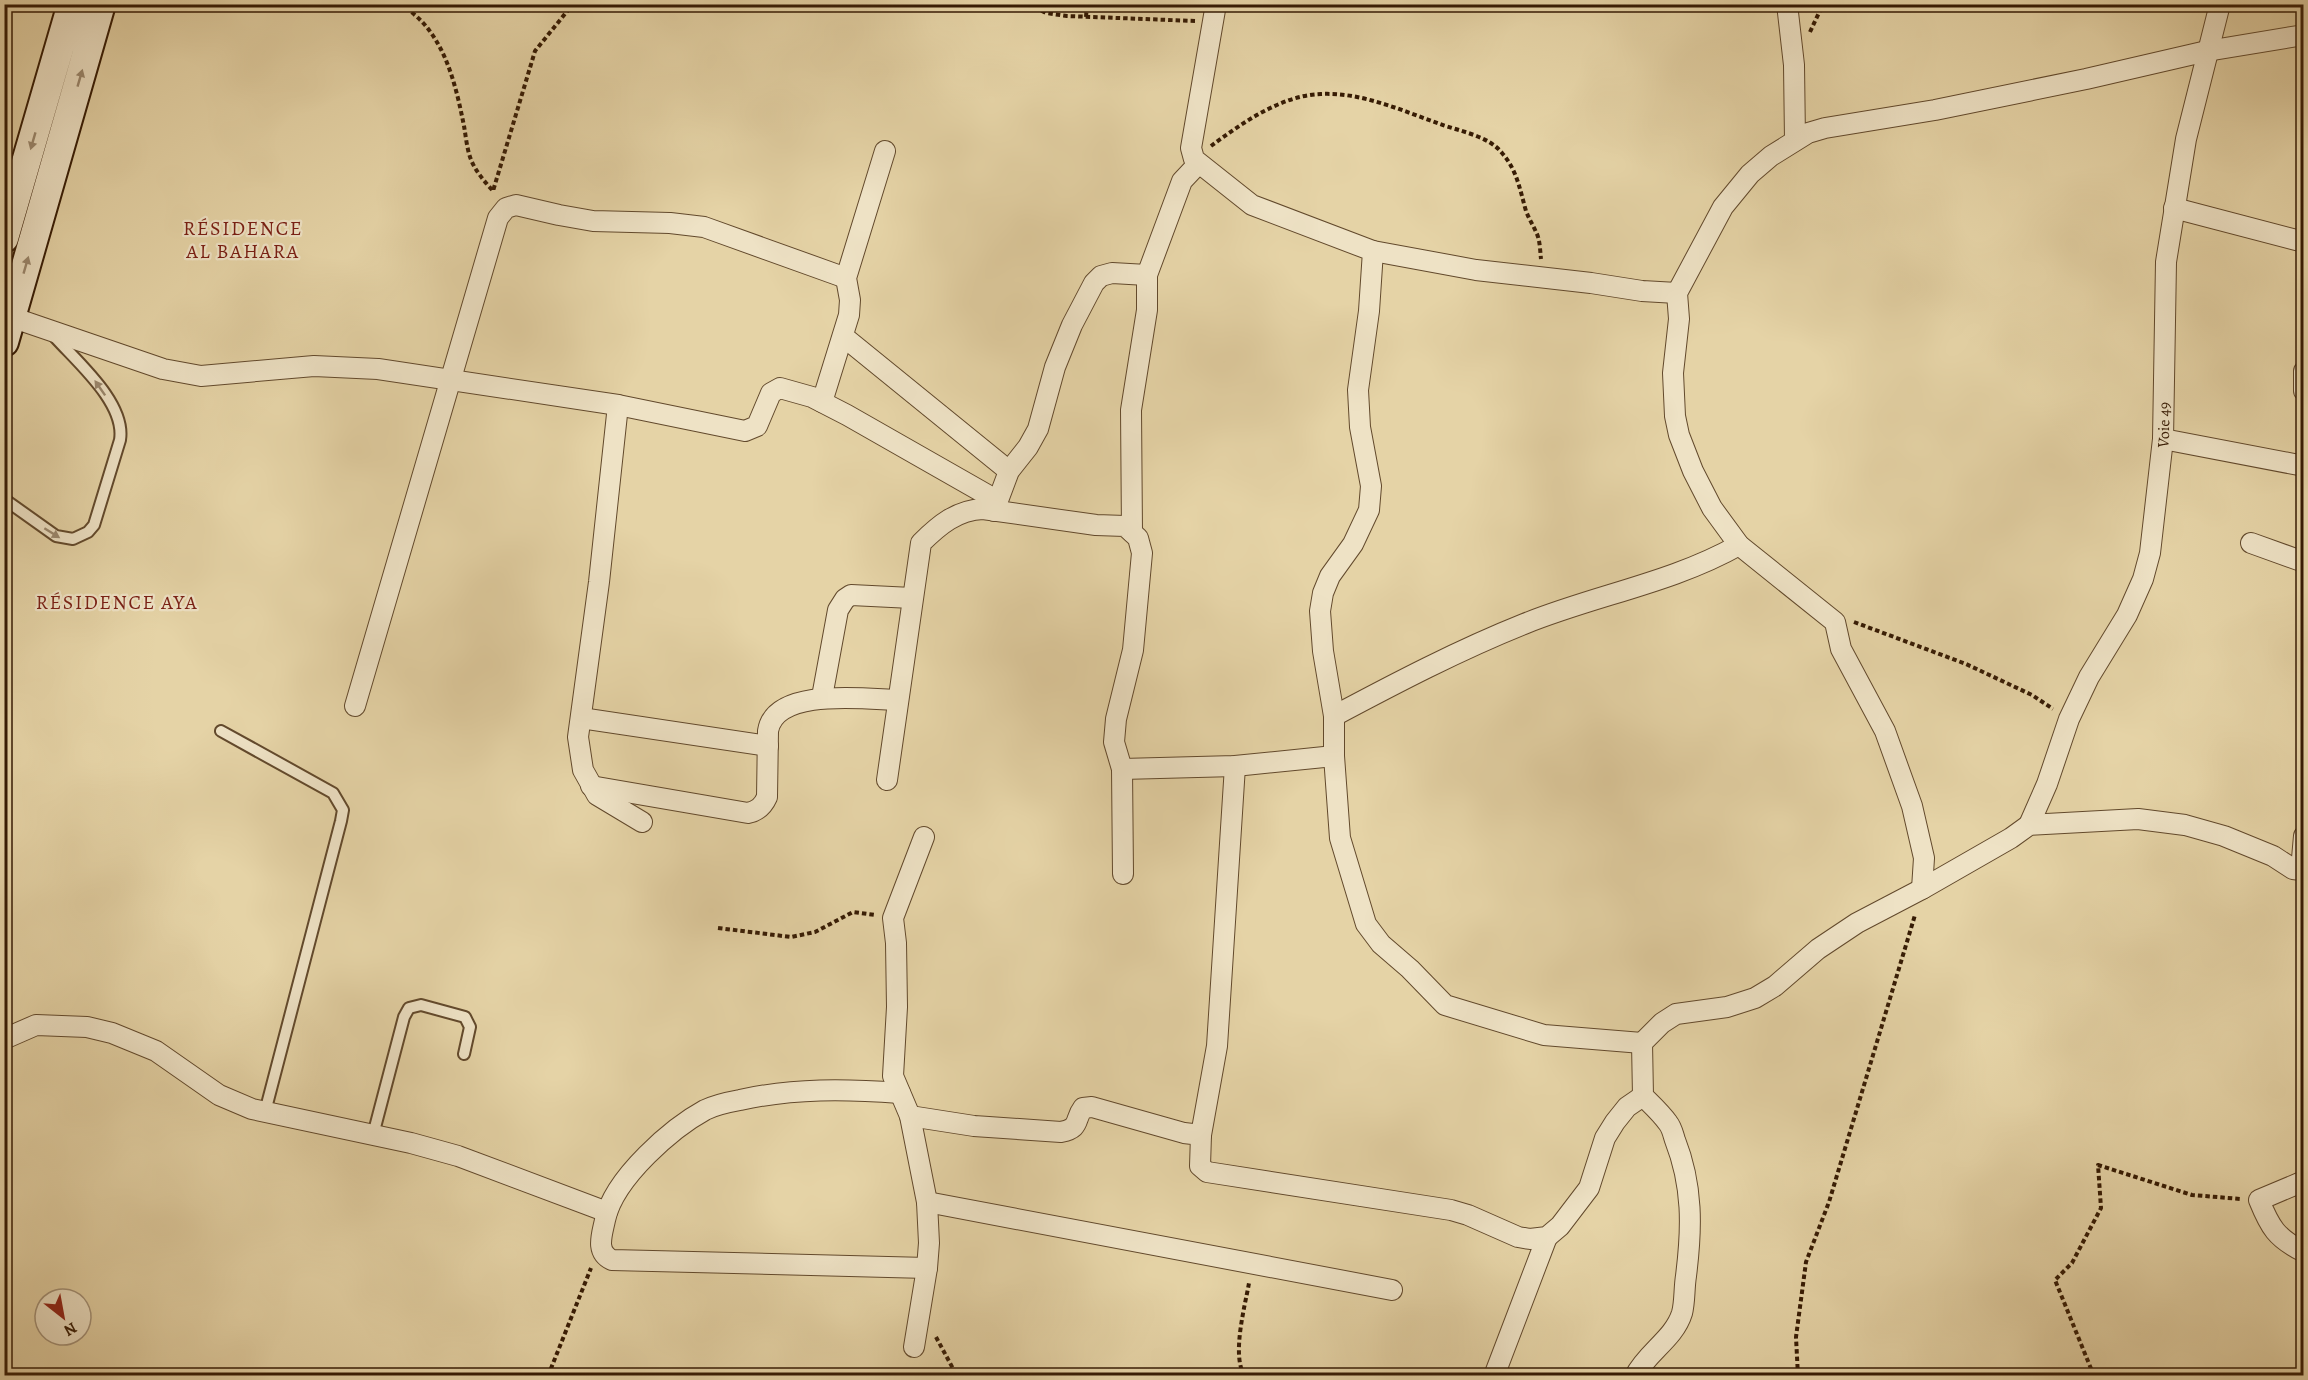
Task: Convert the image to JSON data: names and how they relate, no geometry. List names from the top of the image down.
{
  "streets": {
    "street": ["Voie 49"]
  },
  "districts": ["RÉSIDENCE AL BAHARA", "RÉSIDENCE AYA"],
  "north": "bottom right"
}
